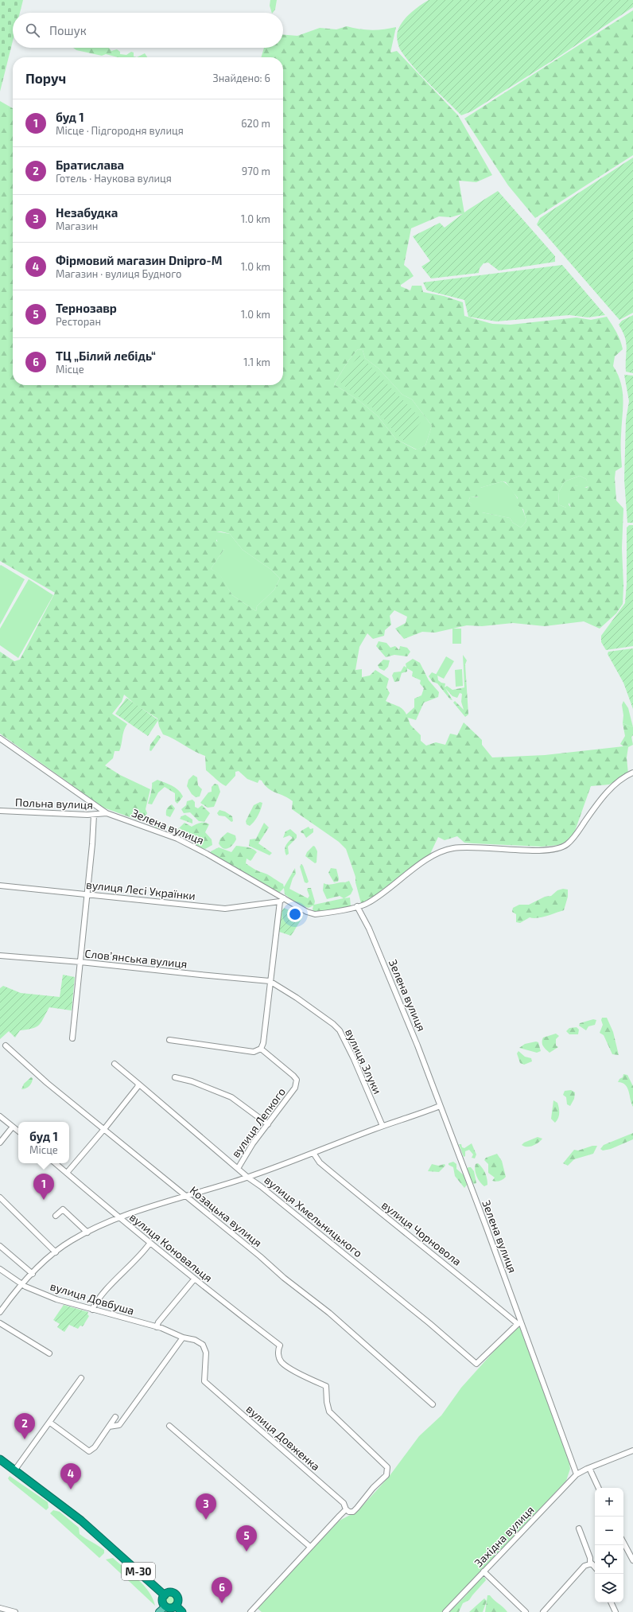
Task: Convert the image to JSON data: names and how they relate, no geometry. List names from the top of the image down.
{
  "streets": {
    "highway": ["М-30"],
    "street": [
      "Польна вулиця",
      "Зелена вулиця",
      "вулиця Лесі Українки",
      "Словʼянська вулиця",
      "вулиця Злуки",
      "вулиця Лепкого",
      "Козацька вулиця",
      "вулиця Хмельницького",
      "вулиця Чорновола",
      "вулиця Коновальця",
      "вулиця Довбуша",
      "вулиця Довженка",
      "Західна вулиця"
    ]
  },
  "crossings": [
    ["Польна вулиця", "Зелена вулиця"],
    ["Зелена вулиця", "вулиця Лесі Українки"],
    ["Зелена вулиця", "вулиця Хмельницького"],
    ["Зелена вулиця", "вулиця Чорновола"],
    ["Зелена вулиця", "Західна вулиця"],
    ["Словʼянська вулиця", "вулиця Злуки"],
    ["вулиця Лепкого", "вулиця Хмельницького"],
    ["вулиця Хмельницького", "вулиця Чорновола"],
    ["вулиця Коновальця", "вулиця Довженка"],
    ["вулиця Довбуша", "вулиця Довженка"]
  ],
  "page": {
    "search": "Пошук",
    "heading": ["Поруч", "Знайдено: 6"],
    "list": [
      {
        "mark": "1",
        "name": "буд 1",
        "note": "Місце · Підгородня вулиця",
        "value": "620 m"
      },
      {
        "mark": "2",
        "name": "Братислава",
        "note": "Готель · Наукова вулиця",
        "value": "970 m"
      },
      {
        "mark": "3",
        "name": "Незабудка",
        "note": "Магазин",
        "value": "1.0 km"
      },
      {
        "mark": "4",
        "name": "Фірмовий магазин Dnipro-M",
        "note": "Магазин · вулиця Будного",
        "value": "1.0 km"
      },
      {
        "mark": "5",
        "name": "Тернозавр",
        "note": "Ресторан",
        "value": "1.0 km"
      },
      {
        "mark": "6",
        "name": "ТЦ „Білий лебідь“",
        "note": "Місце",
        "value": "1.1 km"
      }
    ],
    "popup": ["буд 1", "Місце"],
    "pins": [
      "1",
      "2",
      "4",
      "3",
      "5",
      "6"
    ],
    "map_buttons": ["+", "−"]
  }
}
